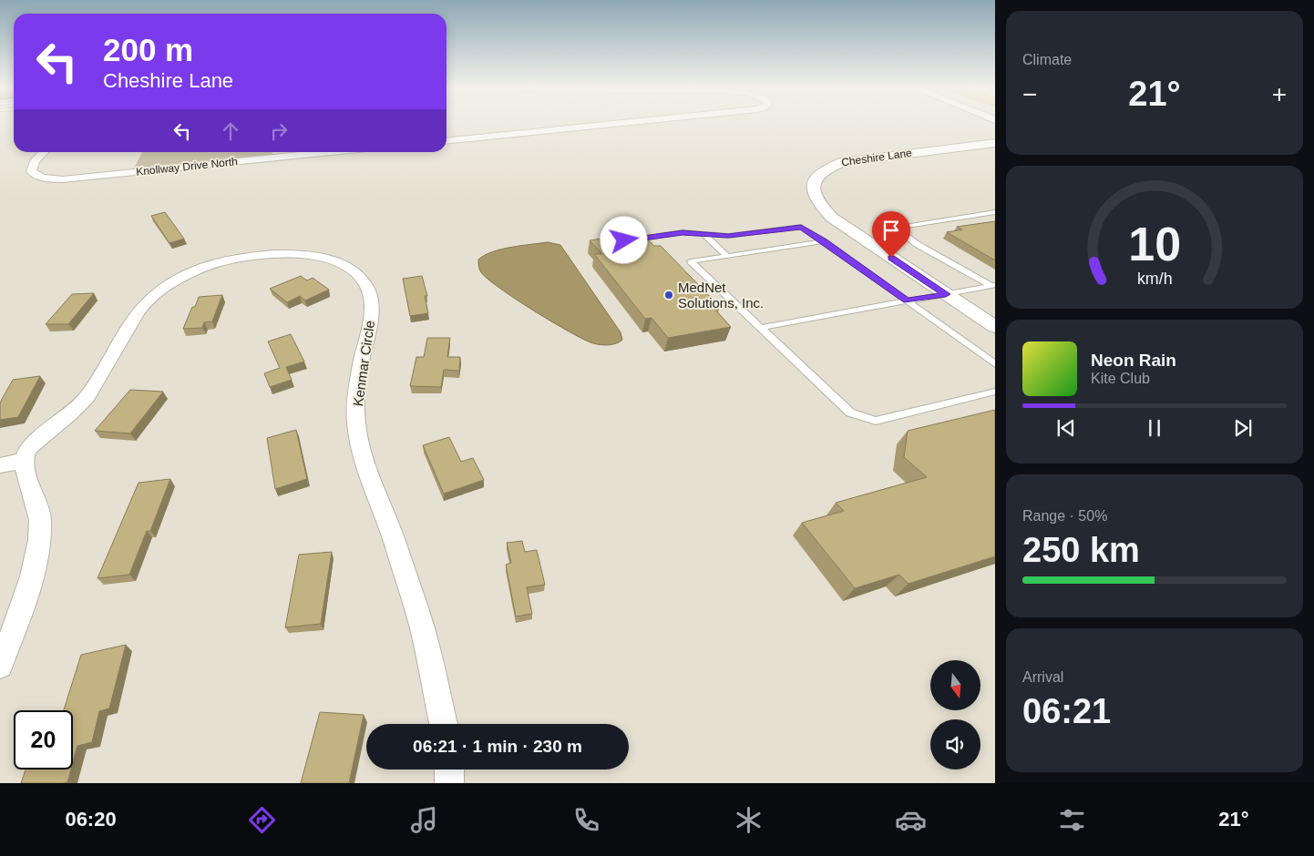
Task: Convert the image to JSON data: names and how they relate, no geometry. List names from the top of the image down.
{
  "streets": {
    "street": ["Cheshire Lane", "Knollway Drive North", "Kenmar Circle"]
  },
  "places": ["MedNet Solutions, Inc."],
  "north": "bottom",
  "page": {
    "tile": [
      "Climate",
      ["Range · 50%", "250 km"],
      ["Arrival", "06:21"]
    ],
    "turn": ["200 m", "Cheshire Lane"],
    "heat": ["−", "21°", "+"],
    "song": ["Neon Rain", "Kite Club"],
    "limit": "20",
    "trip": "06:21 · 1 min · 230 m",
    "tabs": ["06:20", "21°"],
    "gauge": ["10", "km/h"]
  }
}
